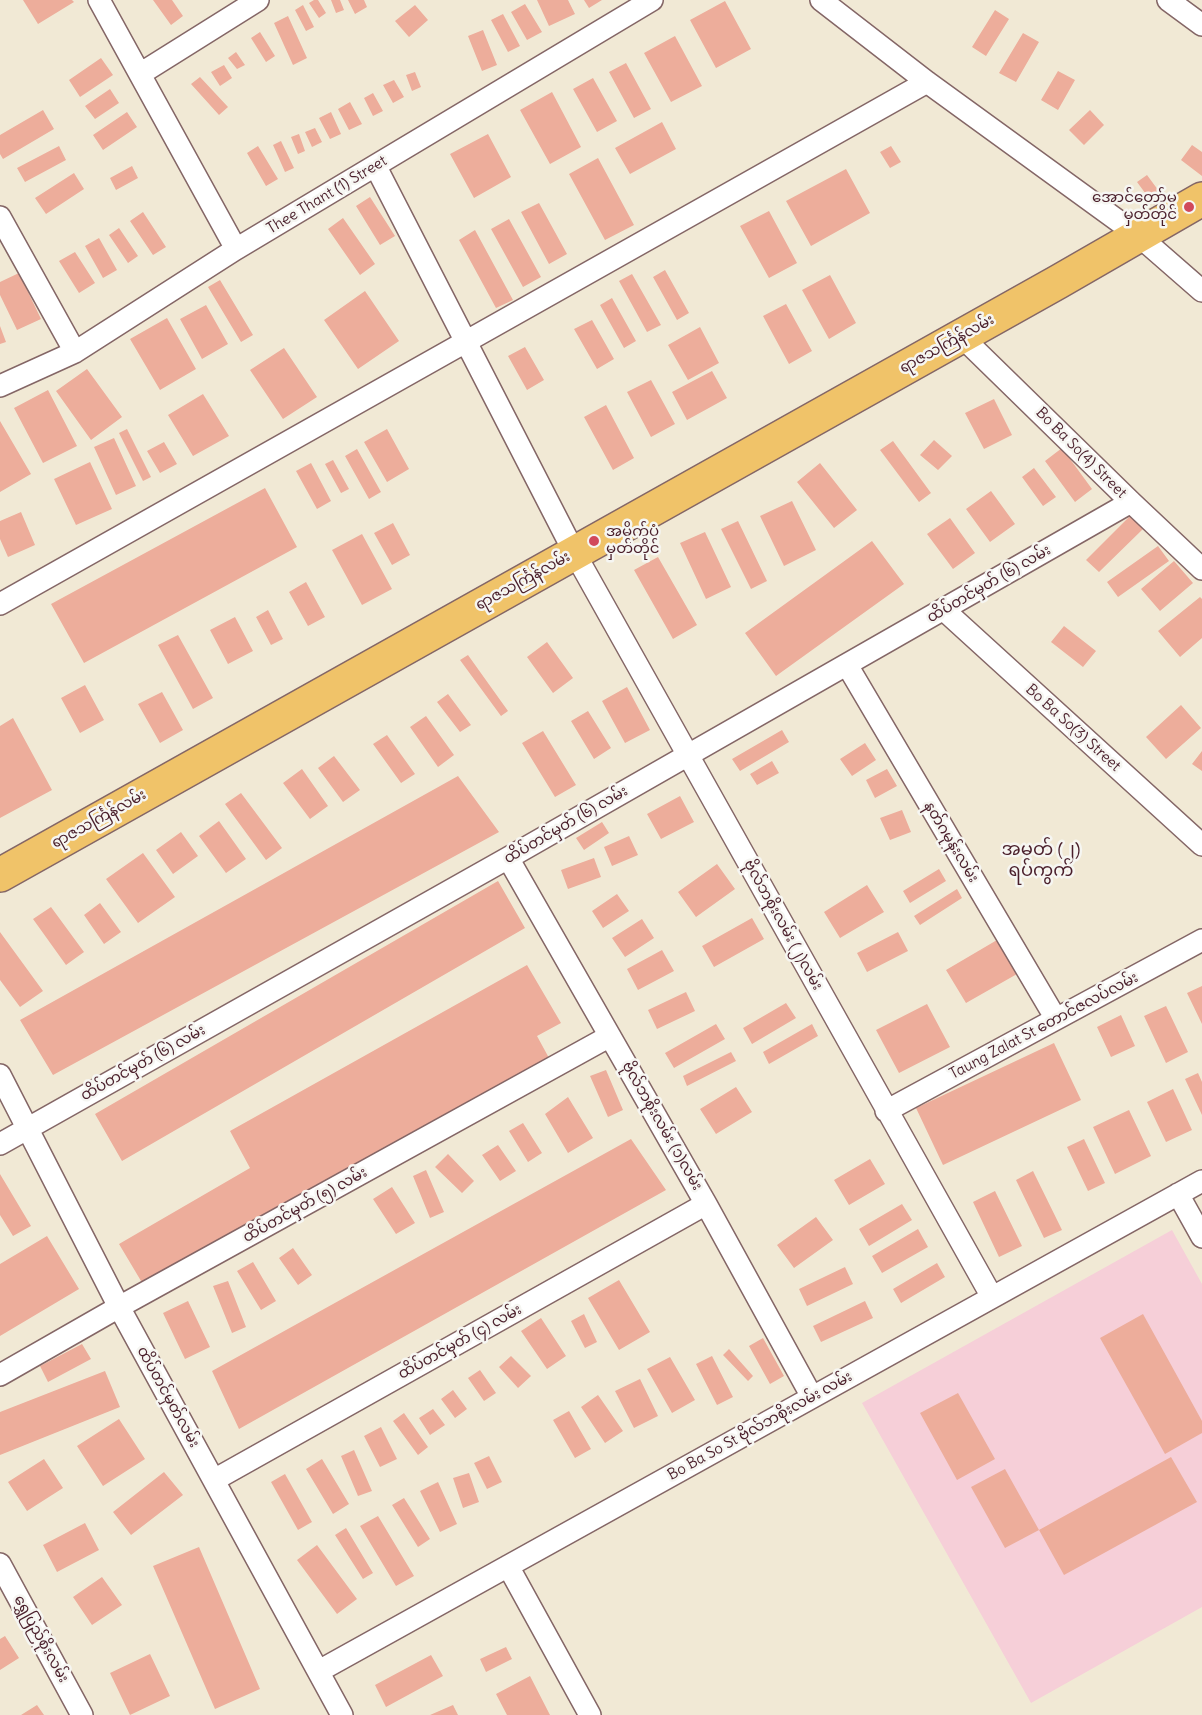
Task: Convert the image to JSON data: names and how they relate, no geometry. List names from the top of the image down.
{
  "streets": {
    "main road": ["ရာဇသင်္ကြန်လမ်း"],
    "street": [
      "Thee Thant (1) Street",
      "Bo Ba So(4) Street",
      "ထိပ်တင်မှတ် (၆) လမ်း",
      "Bo Ba So(3) Street",
      "နတ်ဂမုန်းလမ်း",
      "ဗိုလ်ဘစိုးလမ်း (၂)လမ်း",
      "Taung Zalat St တောင်ဇလပ်လမ်း",
      "ဗိုလ်ဘစိုးလမ်း (၁)လမ်း",
      "ထိပ်တင်မှတ် (၅) လမ်း",
      "ထိပ်တင်မှတ် (၄) လမ်း",
      "ထိပ်တင်မှတ်လမ်း",
      "Bo Ba So St ဗိုလ်ဘစိုးလမ်း လမ်း",
      "ရွှေပြည်စိုးလမ်း"
    ]
  },
  "crossings": [
    ["Thee Thant (1) Street", "ဗိုလ်ဘစိုးလမ်း (၂)လမ်း"],
    ["ရာဇသင်္ကြန်လမ်း", "Bo Ba So(4) Street"],
    ["ရာဇသင်္ကြန်လမ်း", "ဗိုလ်ဘစိုးလမ်း (၂)လမ်း"],
    ["Bo Ba So(4) Street", "ထိပ်တင်မှတ် (၆) လမ်း"],
    ["ထိပ်တင်မှတ် (၆) လမ်း", "Bo Ba So(3) Street"],
    ["ထိပ်တင်မှတ် (၆) လမ်း", "နတ်ဂမုန်းလမ်း"],
    ["ထိပ်တင်မှတ် (၆) လမ်း", "ဗိုလ်ဘစိုးလမ်း (၂)လမ်း"],
    ["ထိပ်တင်မှတ် (၆) လမ်း", "ဗိုလ်ဘစိုးလမ်း (၁)လမ်း"],
    ["ထိပ်တင်မှတ် (၆) လမ်း", "ထိပ်တင်မှတ်လမ်း"],
    ["နတ်ဂမုန်းလမ်း", "Taung Zalat St တောင်ဇလပ်လမ်း"],
    ["ဗိုလ်ဘစိုးလမ်း (၂)လမ်း", "Taung Zalat St တောင်ဇလပ်လမ်း"],
    ["ဗိုလ်ဘစိုးလမ်း (၂)လမ်း", "Bo Ba So St ဗိုလ်ဘစိုးလမ်း လမ်း"],
    ["ဗိုလ်ဘစိုးလမ်း (၁)လမ်း", "ထိပ်တင်မှတ် (၅) လမ်း"],
    ["ဗိုလ်ဘစိုးလမ်း (၁)လမ်း", "ထိပ်တင်မှတ် (၄) လမ်း"],
    ["ဗိုလ်ဘစိုးလမ်း (၁)လမ်း", "Bo Ba So St ဗိုလ်ဘစိုးလမ်း လမ်း"],
    ["ထိပ်တင်မှတ် (၅) လမ်း", "ထိပ်တင်မှတ်လမ်း"],
    ["ထိပ်တင်မှတ် (၄) လမ်း", "ထိပ်တင်မှတ်လမ်း"],
    ["ထိပ်တင်မှတ်လမ်း", "Bo Ba So St ဗိုလ်ဘစိုးလမ်း လမ်း"]
  ],
  "districts": ["အမှတ် (၂) ရပ်ကွက်"],
  "places": ["အောင်တော်မူ မှတ်တိုင်", "အမှိုက်ပုံ မှတ်တိုင်"]
}
